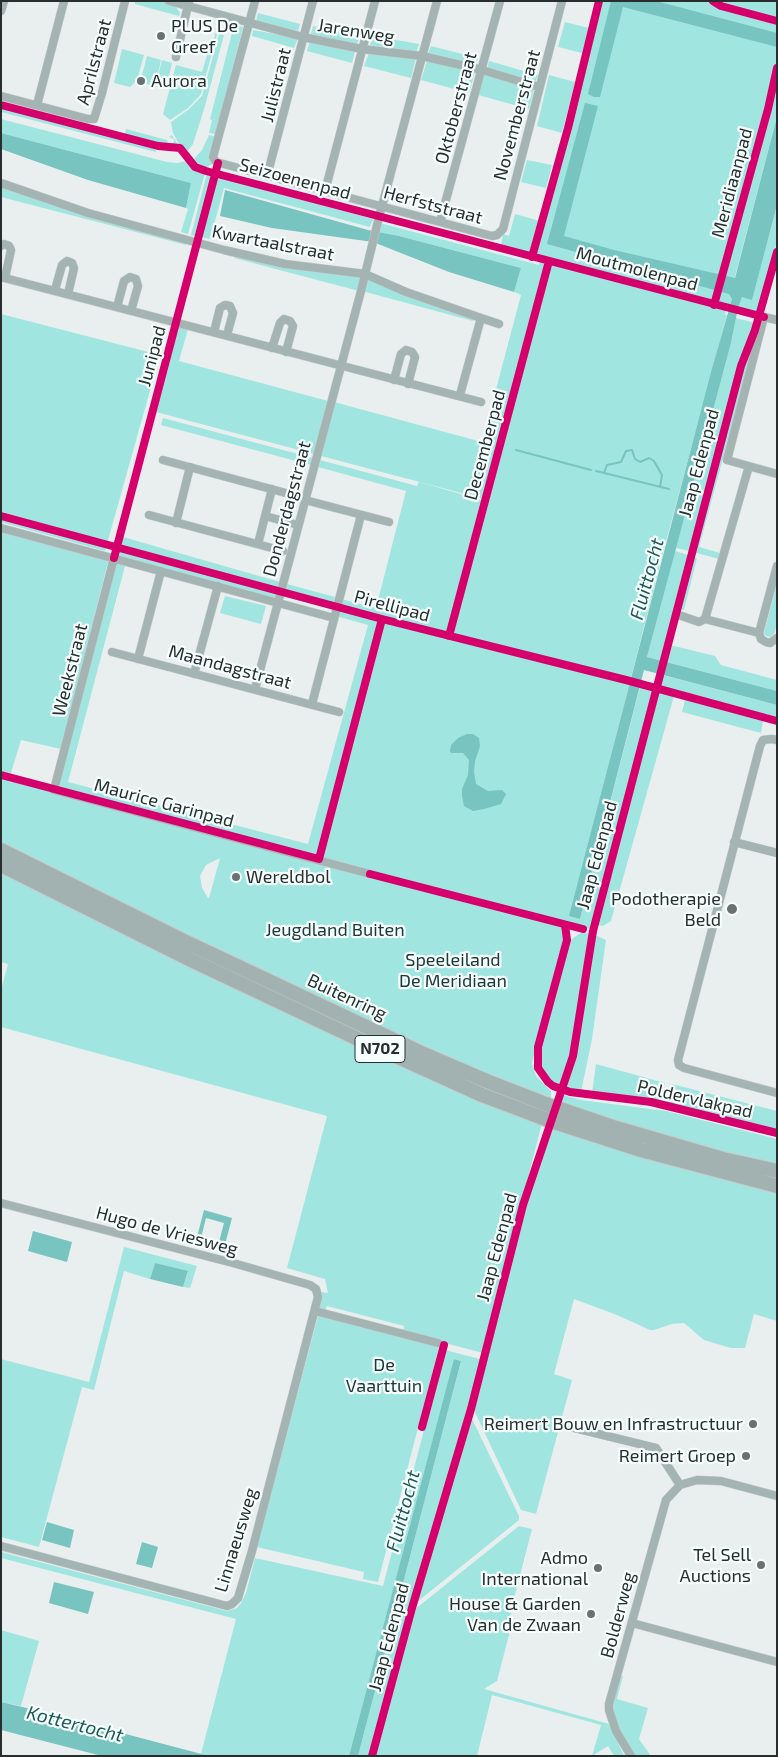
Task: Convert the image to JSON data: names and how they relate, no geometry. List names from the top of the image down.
{
  "streets": {
    "highway": ["Buitenring", "N702"],
    "street": [
      "Jarenweg",
      "Aprilstraat",
      "Julistraat",
      "Oktoberstraat",
      "Novemberstraat",
      "Herfststraat",
      "Kwartaalstraat",
      "Donderdagstraat",
      "Maandagstraat",
      "Weekstraat",
      "Maurice Garinpad",
      "Hugo de Vriesweg",
      "Linnaeusweg",
      "Bolderweg"
    ],
    "cycle path": [
      "Seizoenenpad",
      "Meridiaanpad",
      "Junipad",
      "Decemberpad",
      "Jaap Edenpad",
      "Pirellipad",
      "Poldervlakpad"
    ]
  },
  "crossings": [
    ["Jarenweg", "Julistraat"],
    ["Jarenweg", "Oktoberstraat"],
    ["Jarenweg", "Novemberstraat"],
    ["Jarenweg", "Herfststraat"],
    ["Jarenweg", "Donderdagstraat"],
    ["Julistraat", "Herfststraat"],
    ["Oktoberstraat", "Herfststraat"],
    ["Novemberstraat", "Herfststraat"],
    ["Herfststraat", "Donderdagstraat"],
    ["Kwartaalstraat", "Donderdagstraat"],
    ["Donderdagstraat", "Maandagstraat"],
    ["Weekstraat", "Maurice Garinpad"],
    ["Hugo de Vriesweg", "Linnaeusweg"]
  ],
  "water": ["Fluittocht", "Kottertocht"],
  "parks": ["Jeugdland Buiten", "Speeleiland De Meridiaan", "De Vaarttuin"],
  "places": [
    "PLUS De Greef",
    "Aurora",
    "Wereldbol",
    "Podotherapie Beld",
    "Reimert Bouw en Infrastructuur",
    "Reimert Groep",
    "Tel Sell Auctions",
    "Admo International",
    "House & Garden Van de Zwaan"
  ]
}
